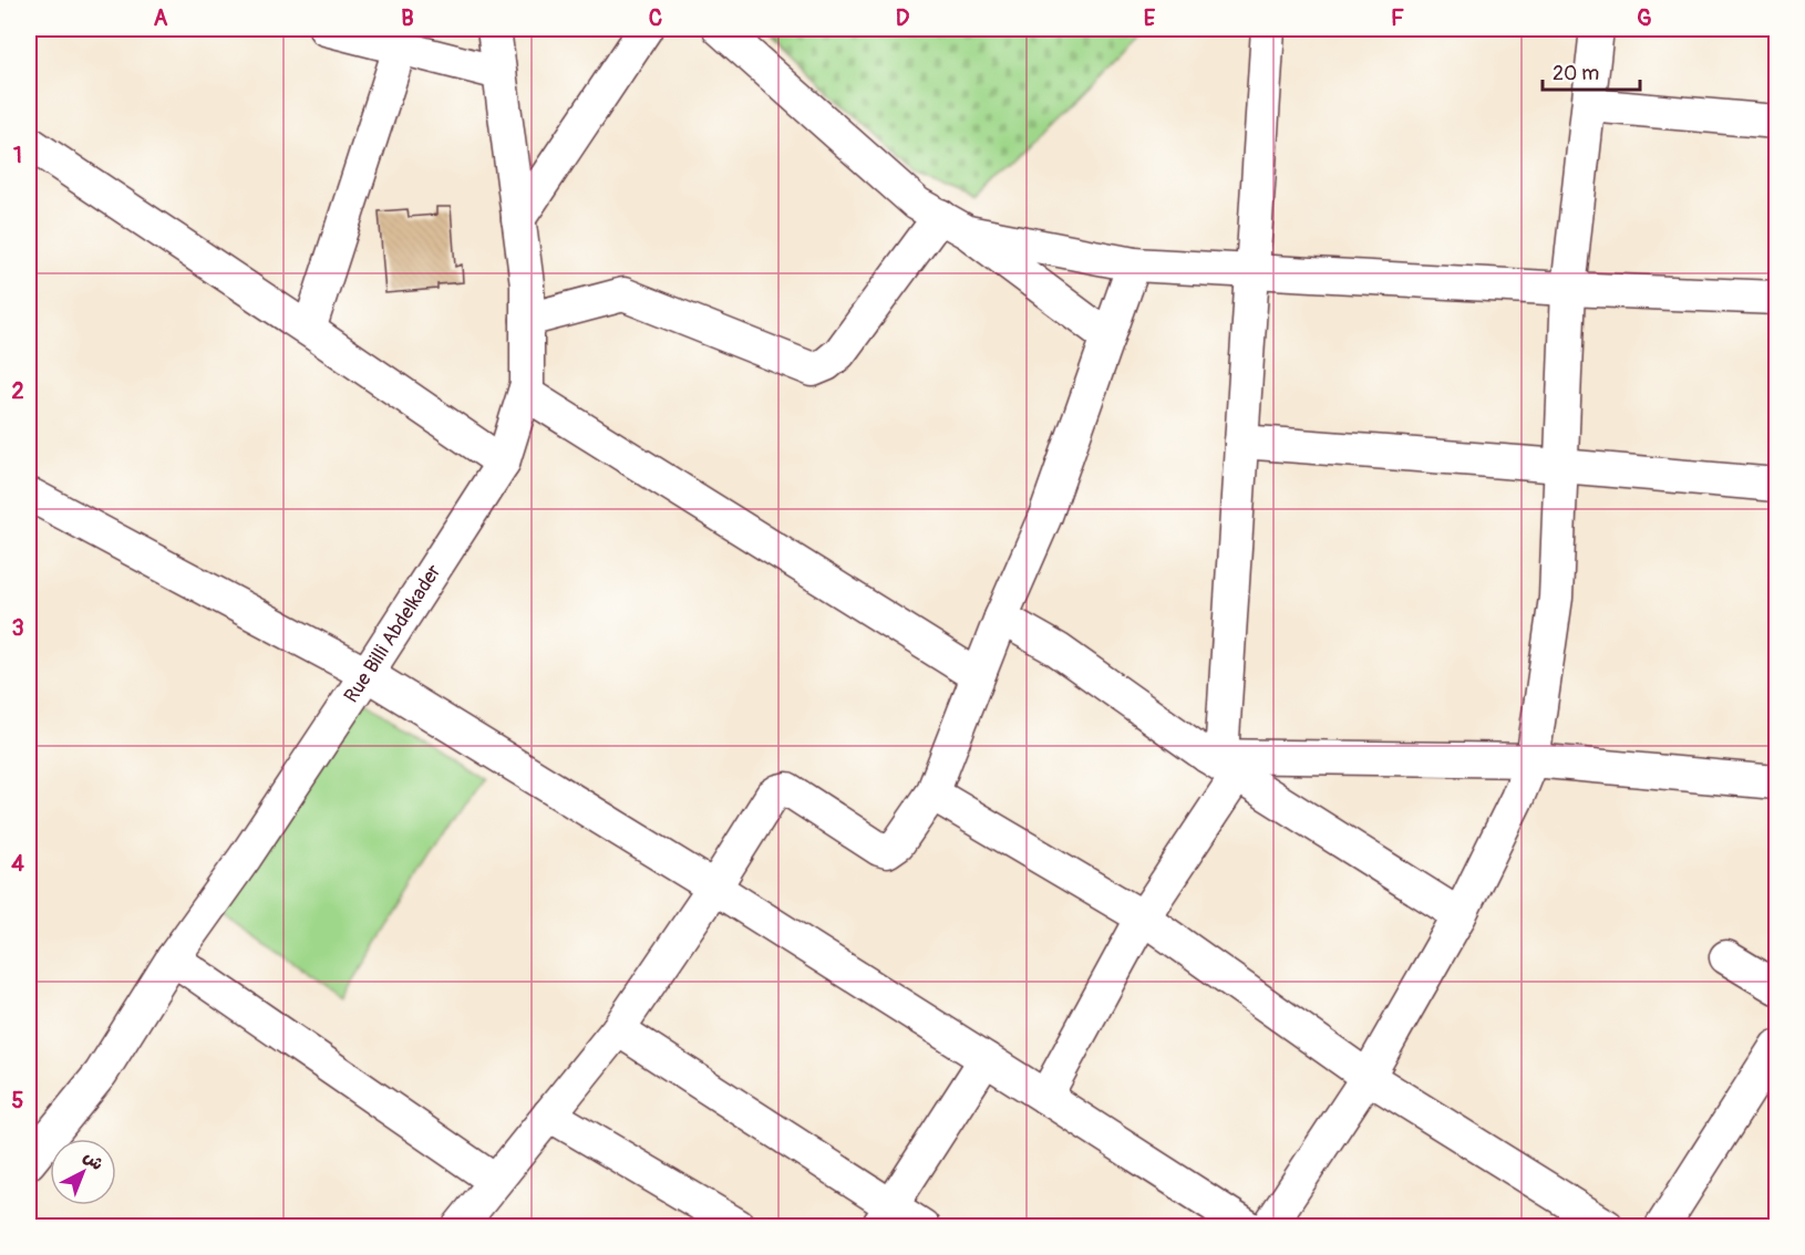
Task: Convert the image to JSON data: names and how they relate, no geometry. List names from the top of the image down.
{
  "streets": {
    "street": ["Rue Billi Abdelkader"]
  },
  "scale_bar": "20 m",
  "north": "top right",
  "grid": {
    "columns": [
      "A",
      "B",
      "C",
      "D",
      "E",
      "F",
      "G"
    ],
    "rows": [
      "1",
      "2",
      "3",
      "4",
      "5"
    ]
  }
}
